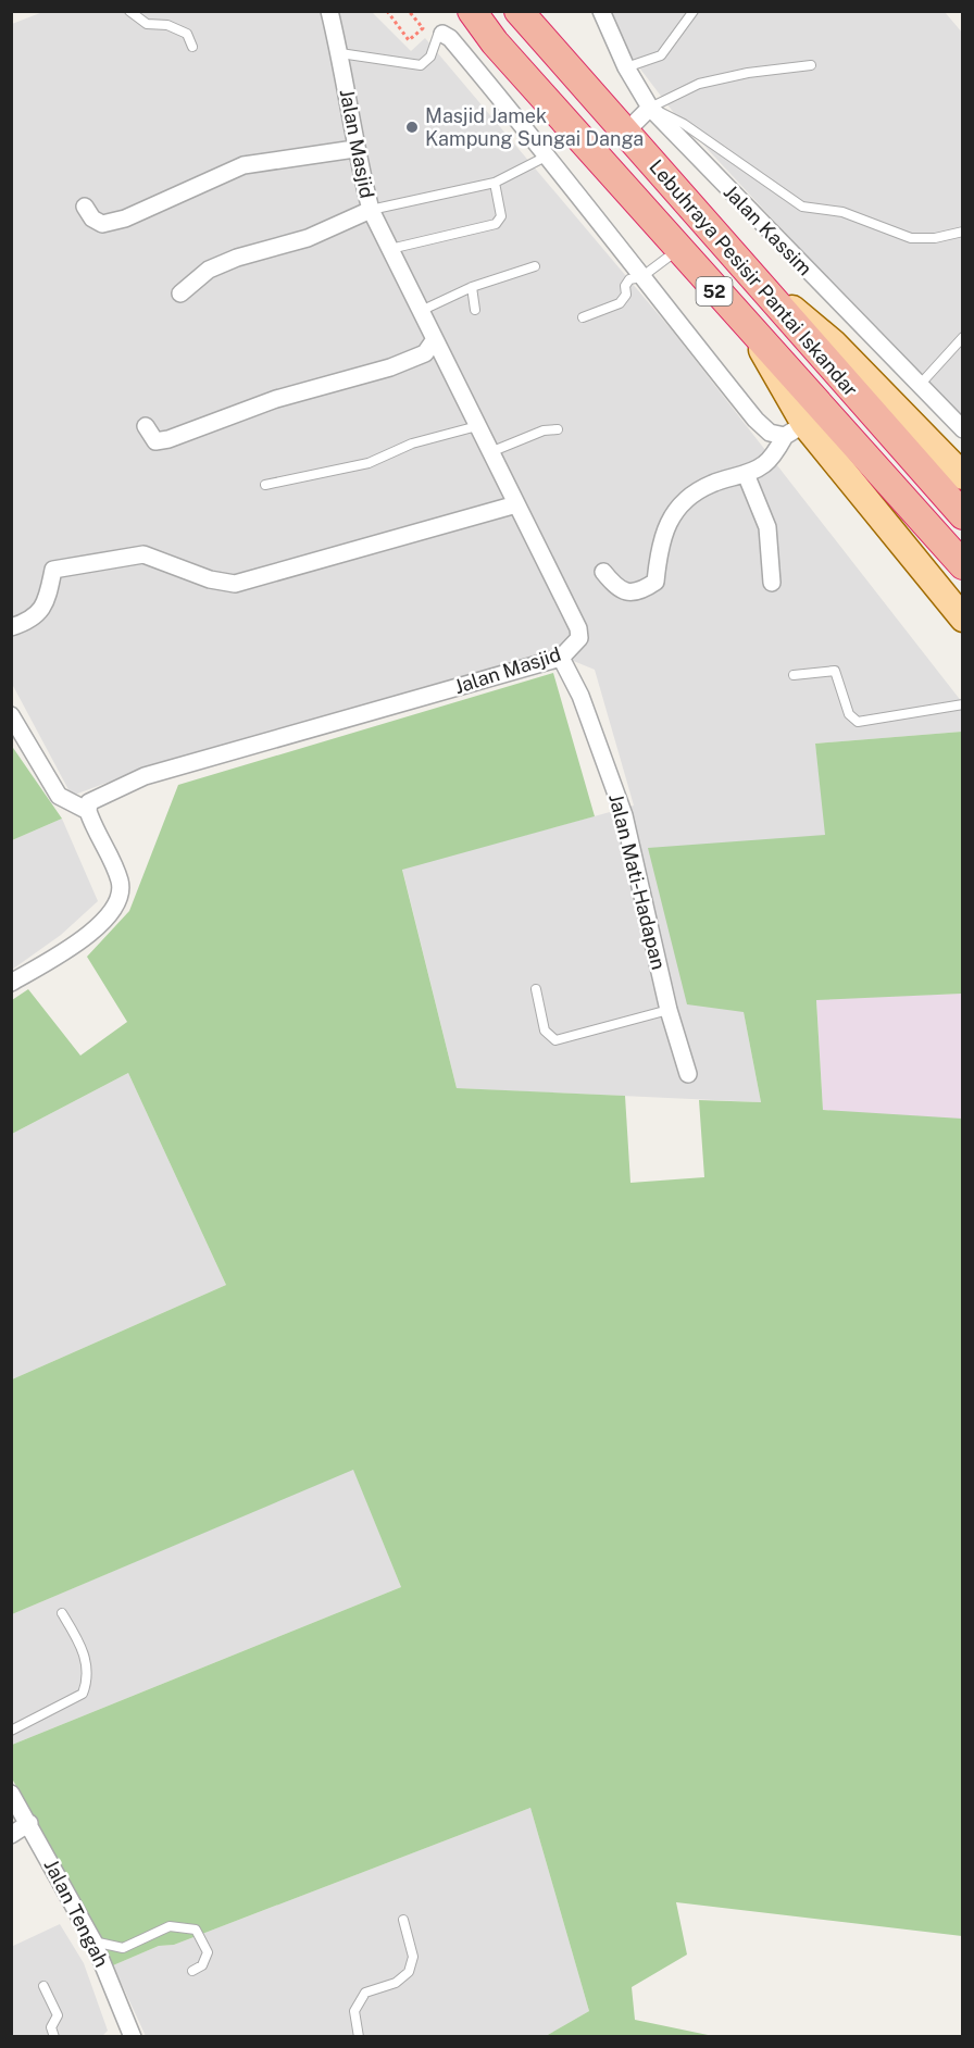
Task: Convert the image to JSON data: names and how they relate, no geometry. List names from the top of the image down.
{
  "streets": {
    "highway": ["Lebuhraya Pesisir Pantai Iskandar", "52"],
    "street": [
      "Jalan Masjid",
      "Jalan Kassim",
      "Jalan Mati-Hadapan",
      "Jalan Tengah"
    ]
  },
  "crossings": [
    ["Jalan Masjid", "Jalan Mati-Hadapan"]
  ],
  "places": ["Masjid Jamek Kampung Sungai Danga"]
}
